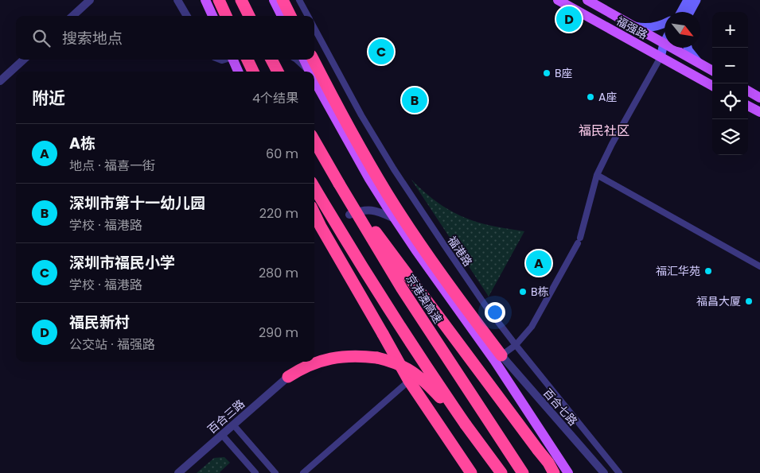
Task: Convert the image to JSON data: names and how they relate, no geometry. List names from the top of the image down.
{
  "streets": {
    "highway": ["京港澳高速"],
    "main road": ["福强路"],
    "street": ["福港路", "百合七路", "百合三路"]
  },
  "districts": ["福民社区"],
  "places": [
    "B座",
    "A座",
    "福汇华苑",
    "B栋",
    "福昌大厦"
  ],
  "north": "bottom right",
  "page": {
    "pins": [
      "D",
      "C",
      "B",
      "A"
    ],
    "map_buttons": ["+", "−"],
    "search": "搜索地点",
    "heading": ["附近", "4个结果"],
    "list": [
      {
        "mark": "A",
        "name": "A栋",
        "note": "地点 · 福喜一街",
        "value": "60 m"
      },
      {
        "mark": "B",
        "name": "深圳市第十一幼儿园",
        "note": "学校 · 福港路",
        "value": "220 m"
      },
      {
        "mark": "C",
        "name": "深圳市福民小学",
        "note": "学校 · 福港路",
        "value": "280 m"
      },
      {
        "mark": "D",
        "name": "福民新村",
        "note": "公交站 · 福强路",
        "value": "290 m"
      }
    ]
  }
}
